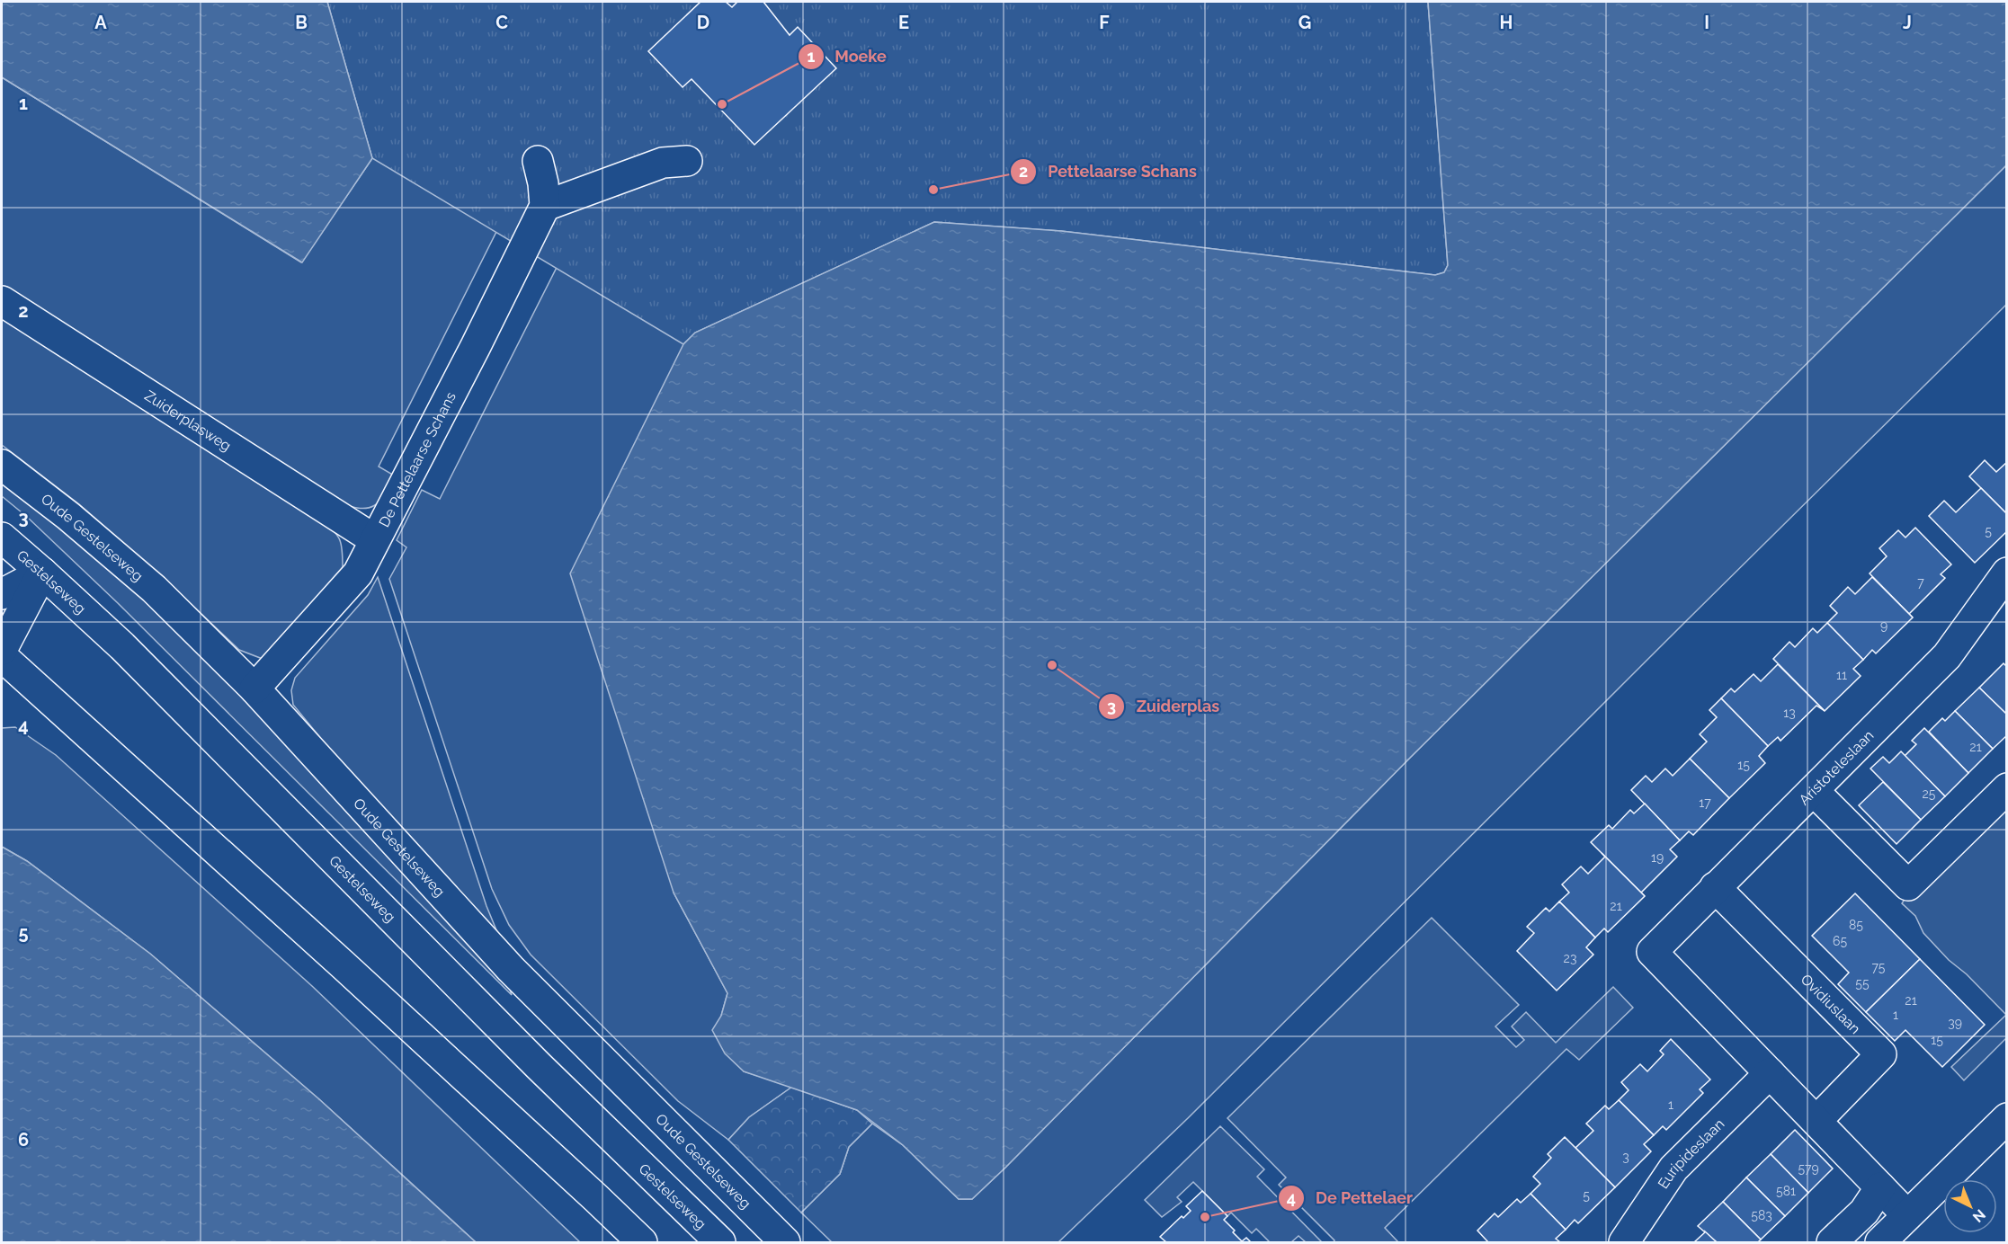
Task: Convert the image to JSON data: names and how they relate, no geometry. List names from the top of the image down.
{
  "streets": {
    "main road": [
      "Zuiderplasweg",
      "De Pettelaarse Schans",
      "Oude Gestelseweg",
      "Gestelseweg",
      "Aristoteleslaan",
      "Ovidiuslaan",
      "Euripideslaan"
    ]
  },
  "crossings": [
    ["Zuiderplasweg", "De Pettelaarse Schans"],
    ["De Pettelaarse Schans", "Oude Gestelseweg"],
    ["Aristoteleslaan", "Ovidiuslaan"],
    ["Aristoteleslaan", "Euripideslaan"]
  ],
  "places": [
    "Moeke",
    "Pettelaarse Schans",
    "Zuiderplas",
    "De Pettelaer"
  ],
  "house_numbers": [
    "5",
    "7",
    "9",
    "11",
    "13",
    "21",
    "15",
    "25",
    "17",
    "19",
    "21",
    "85",
    "65",
    "23",
    "75",
    "55",
    "21",
    "1",
    "39",
    "15",
    "1",
    "3",
    "579",
    "581",
    "5",
    "583"
  ],
  "north": "bottom right",
  "grid": {
    "columns": [
      "A",
      "B",
      "C",
      "D",
      "E",
      "F",
      "G",
      "H",
      "I",
      "J"
    ],
    "rows": [
      "1",
      "2",
      "3",
      "4",
      "5",
      "6"
    ]
  }
}
